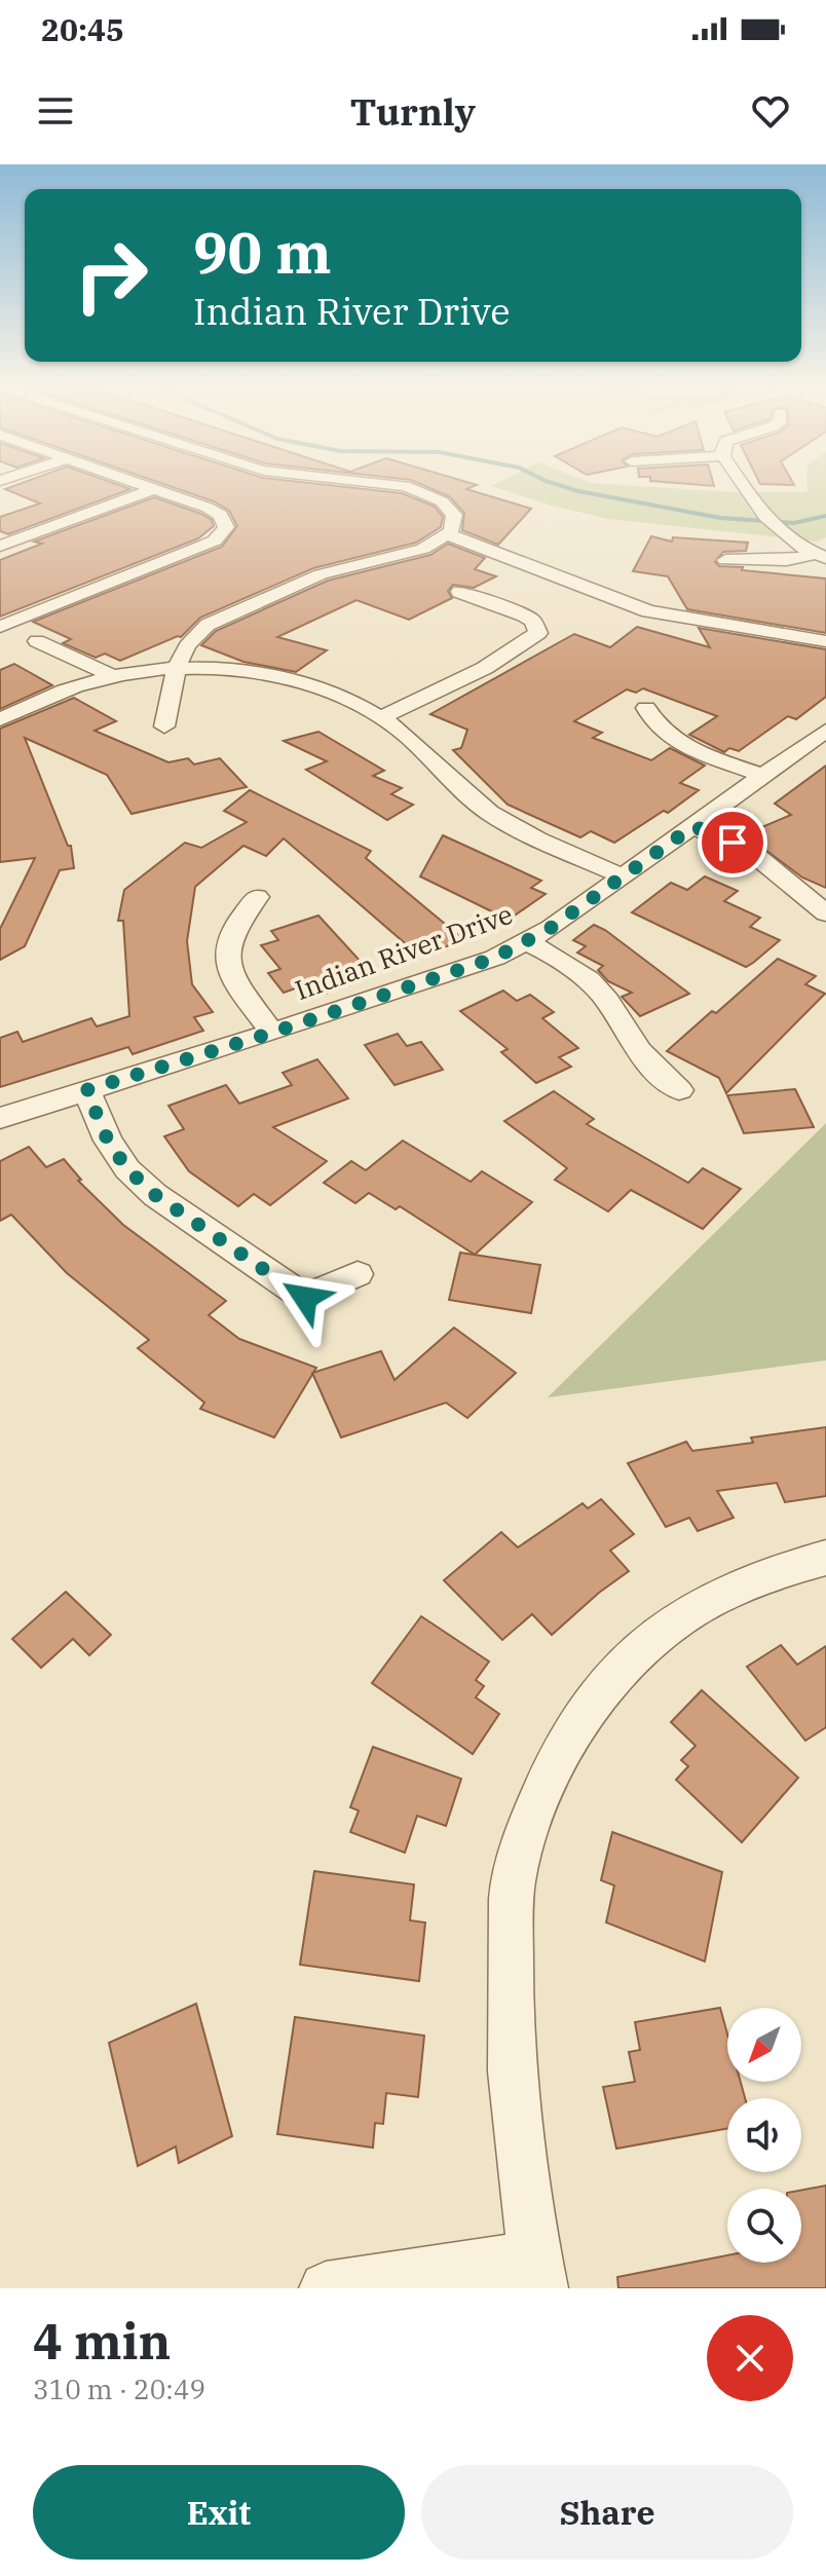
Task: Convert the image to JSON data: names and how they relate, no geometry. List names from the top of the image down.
{
  "streets": {
    "street": ["Indian River Drive"]
  },
  "north": "bottom left",
  "page": {
    "status": "20:45",
    "header": "Turnly",
    "turn": ["90 m", "Indian River Drive"],
    "heading": ["4 min", "310 m · 20:49"],
    "buttons": ["Exit", "Share"]
  }
}
